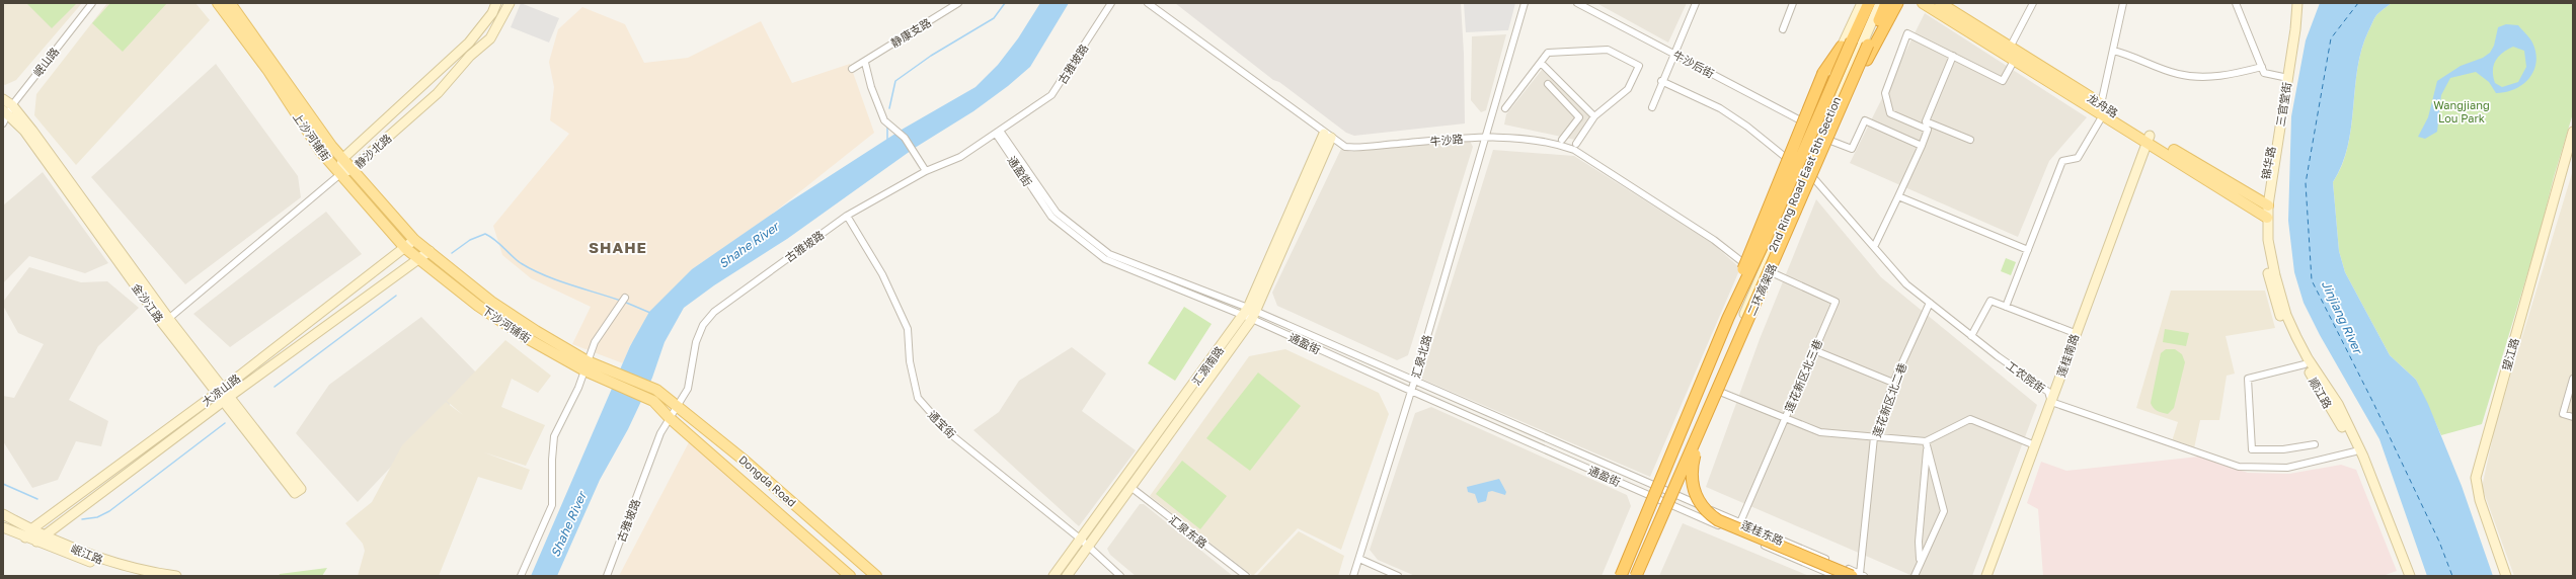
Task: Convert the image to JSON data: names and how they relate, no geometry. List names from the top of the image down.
{
  "streets": {
    "highway": ["二环高架路"],
    "main road": [
      "龙舟路",
      "上沙河铺街",
      "下沙河铺街",
      "Dongda Road"
    ],
    "street": [
      "静康支路",
      "岷山路",
      "古雅坡路",
      "牛沙后街",
      "三官堂街",
      "牛沙路",
      "静沙北路",
      "锦华路",
      "通盈街",
      "2nd Ring Road East 5th Section",
      "望江路",
      "莲桂南路",
      "汇泉北路",
      "汇源南路",
      "莲花新区北三巷",
      "工农院街",
      "大凉山路",
      "顺江路",
      "莲花新区北二巷",
      "通宝街",
      "汇泉东路",
      "莲桂东路",
      "岷江路"
    ]
  },
  "crossings": [
    ["古雅坡路", "通盈街"],
    ["古雅坡路", "通宝街"],
    ["古雅坡路", "Dongda Road"],
    ["牛沙后街", "2nd Ring Road East 5th Section"],
    ["三官堂街", "龙舟路"],
    ["三官堂街", "锦华路"],
    ["三官堂街", "顺江路"],
    ["龙舟路", "锦华路"],
    ["龙舟路", "莲桂南路"],
    ["龙舟路", "顺江路"],
    ["上沙河铺街", "静沙北路"],
    ["上沙河铺街", "下沙河铺街"],
    ["上沙河铺街", "大凉山路"],
    ["牛沙路", "2nd Ring Road East 5th Section"],
    ["牛沙路", "汇泉北路"],
    ["牛沙路", "汇源南路"],
    ["锦华路", "顺江路"],
    ["通盈街", "2nd Ring Road East 5th Section"],
    ["通盈街", "汇泉北路"],
    ["通盈街", "汇源南路"],
    ["通盈街", "莲桂东路"],
    ["2nd Ring Road East 5th Section", "莲花新区北三巷"],
    ["2nd Ring Road East 5th Section", "工农院街"],
    ["2nd Ring Road East 5th Section", "莲桂东路"],
    ["下沙河铺街", "大凉山路"],
    ["下沙河铺街", "Dongda Road"],
    ["莲桂南路", "工农院街"],
    ["汇源南路", "通宝街"],
    ["汇源南路", "汇泉东路"],
    ["莲花新区北三巷", "莲桂东路"],
    ["工农院街", "顺江路"],
    ["工农院街", "莲花新区北二巷"],
    ["大凉山路", "岷江路"],
    ["莲花新区北二巷", "莲桂东路"]
  ],
  "districts": ["SHAHE"],
  "water": ["Shahe River", "Jinjiang River"],
  "parks": ["Wangjiang Lou Park"]
}
